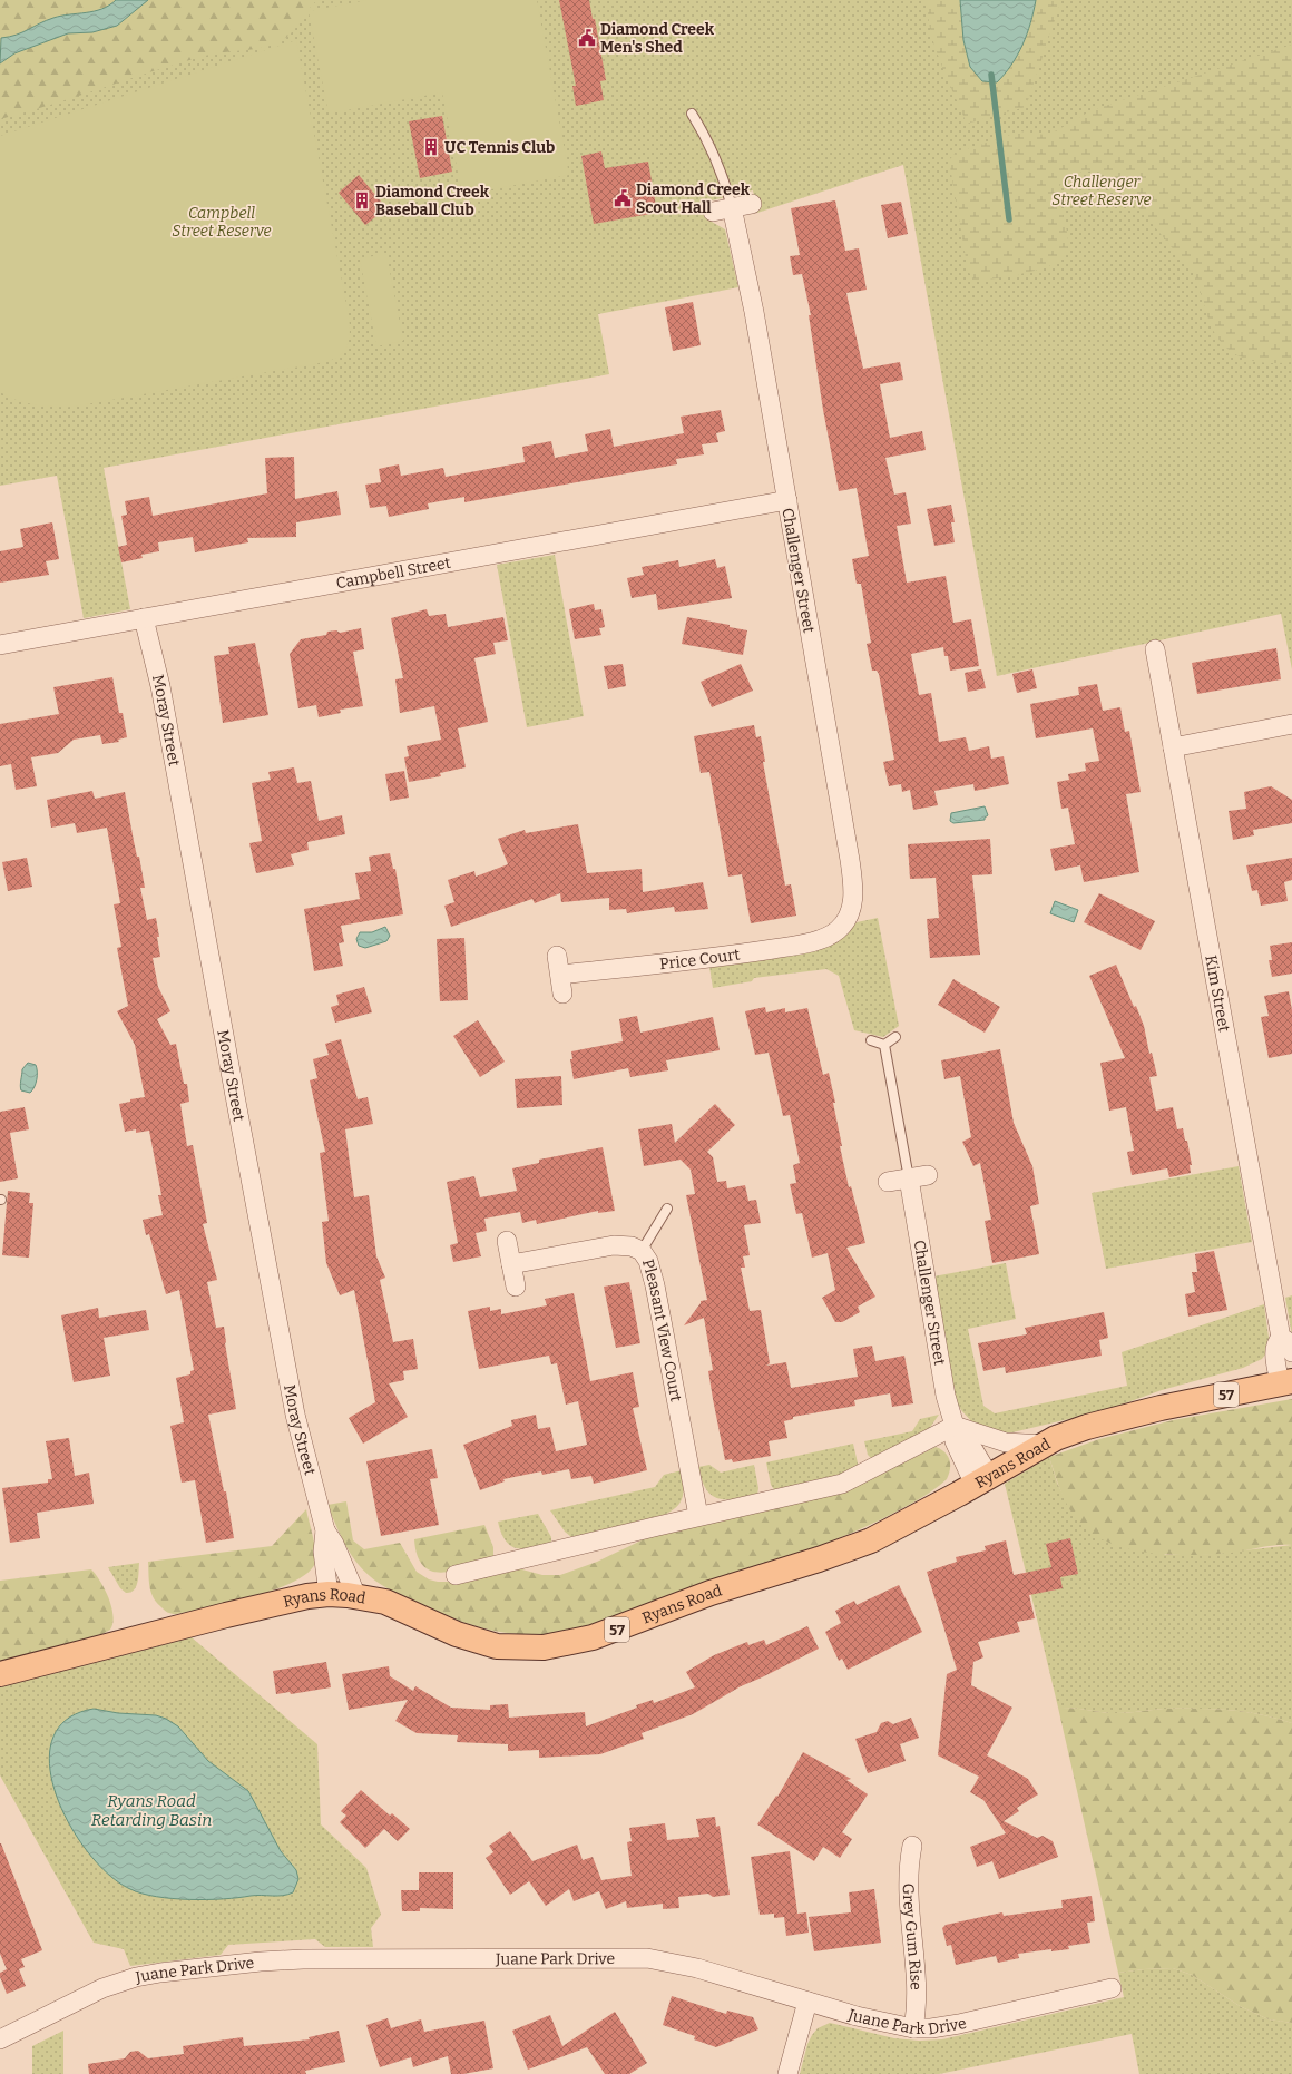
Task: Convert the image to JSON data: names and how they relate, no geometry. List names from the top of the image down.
{
  "streets": {
    "main road": ["57", "Ryans Road"],
    "street": [
      "Challenger Street",
      "Campbell Street",
      "Moray Street",
      "Price Court",
      "Kim Street",
      "Pleasant View Court",
      "Grey Gum Rise",
      "Juane Park Drive"
    ]
  },
  "crossings": [
    ["Challenger Street", "Campbell Street"],
    ["Challenger Street", "Price Court"],
    ["Challenger Street", "Ryans Road"],
    ["Campbell Street", "Moray Street"],
    ["Moray Street", "Ryans Road"],
    ["Kim Street", "Ryans Road"],
    ["Grey Gum Rise", "Juane Park Drive"]
  ],
  "water": ["Ryans Road Retarding Basin"],
  "parks": ["Challenger Street Reserve", "Campbell Street Reserve"],
  "places": {
    "public building": ["Diamond Creek Men's Shed", "Diamond Creek Scout Hall"],
    "building": ["UC Tennis Club", "Diamond Creek Baseball Club"]
  }
}
